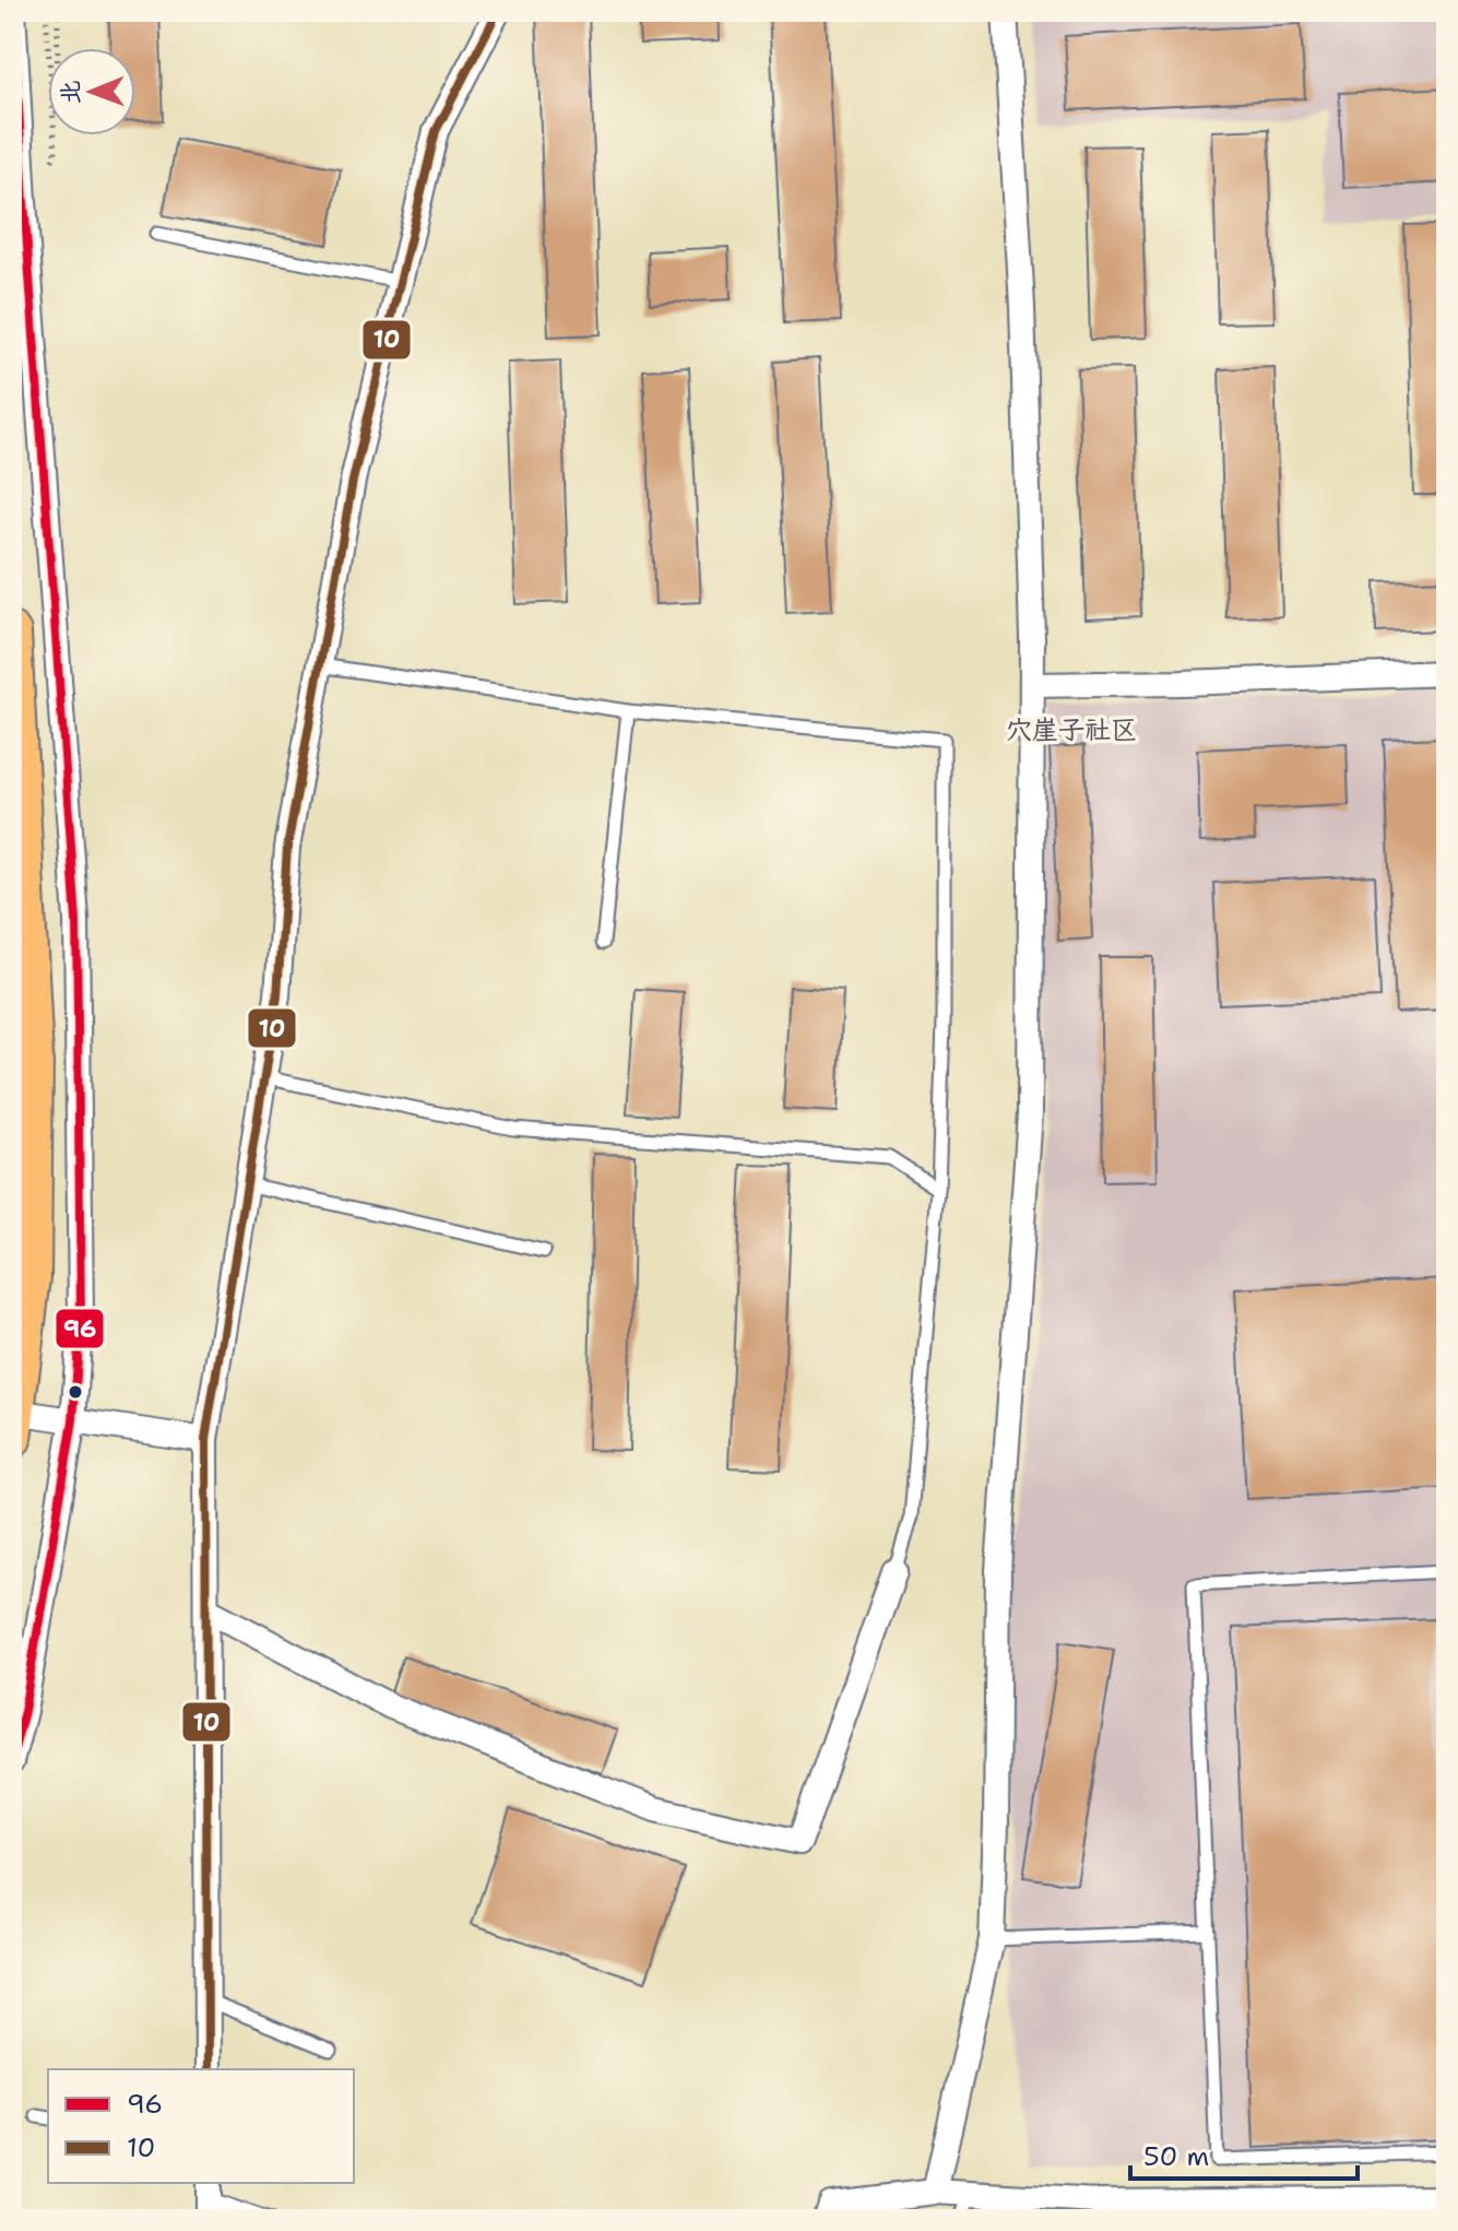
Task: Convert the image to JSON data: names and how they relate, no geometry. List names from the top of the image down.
{
  "districts": ["穴崖子社区"],
  "lines": ["transit line 96", "transit line 10"],
  "legend": ["96", "10"],
  "scale_bar": "50 m",
  "north": "left"
}
